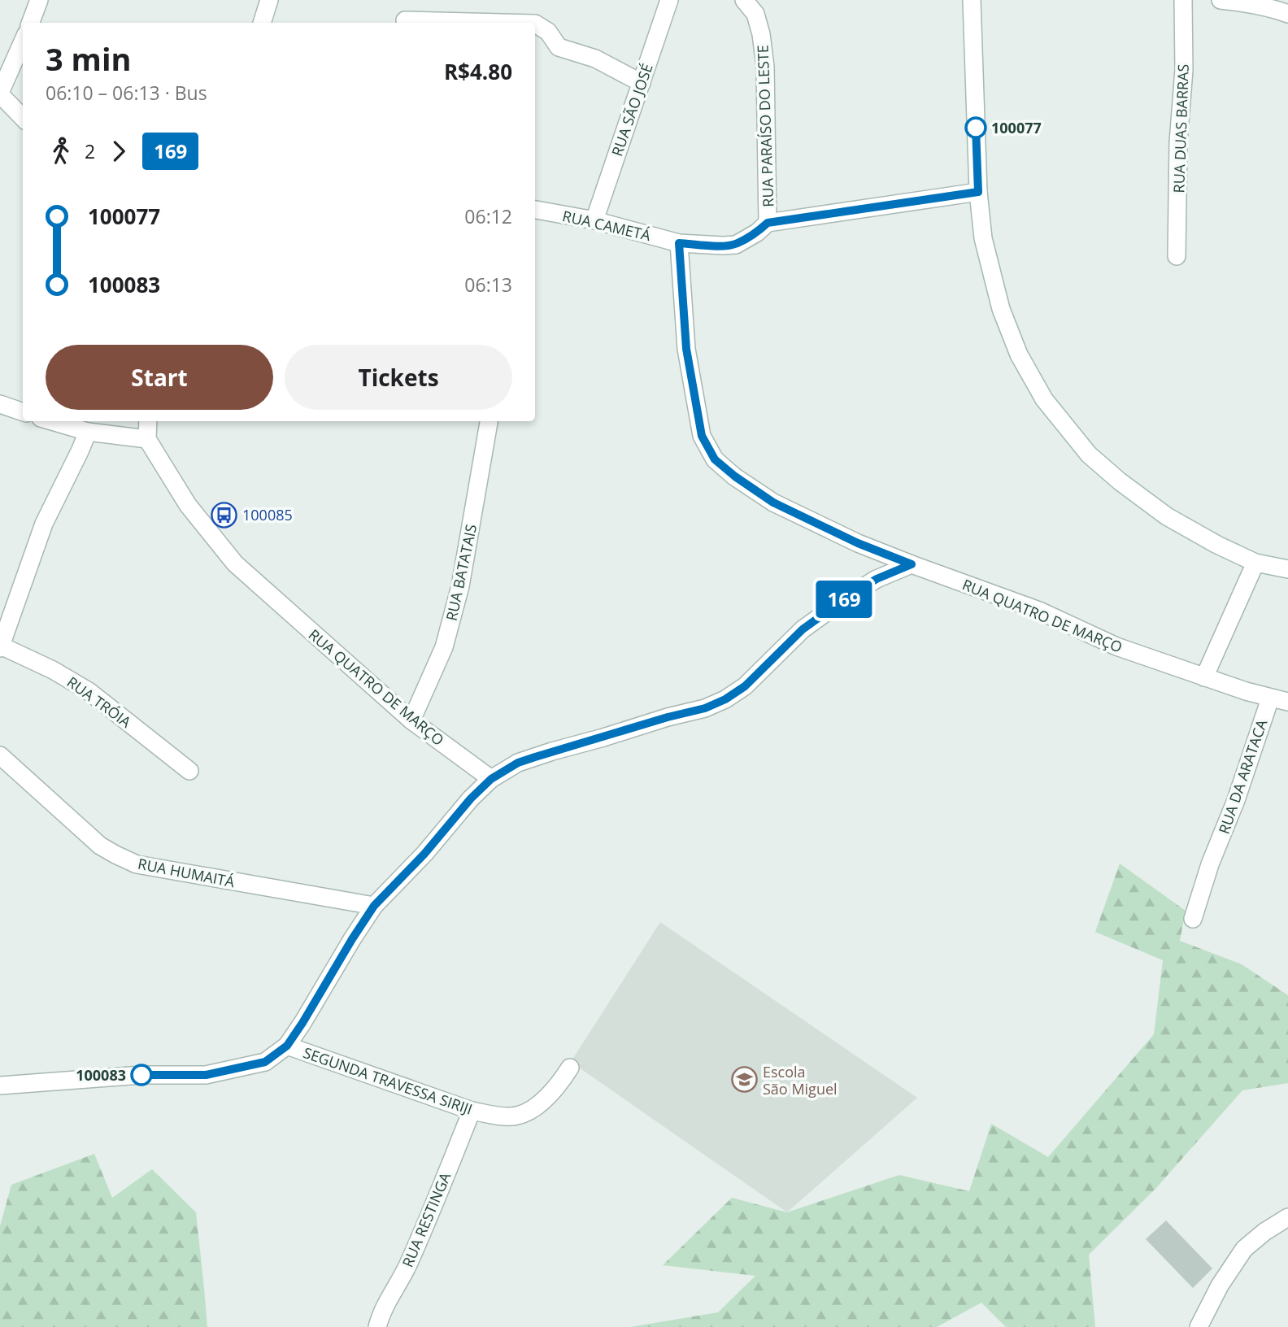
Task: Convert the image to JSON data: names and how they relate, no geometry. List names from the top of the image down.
{
  "streets": {
    "street": [
      "RUA SÃO JOSÉ",
      "RUA PARAÍSO DO LESTE",
      "RUA DUAS BARRAS",
      "RUA CAMETÁ",
      "RUA BATATAIS",
      "RUA QUATRO DE MARÇO",
      "RUA TRÓIA",
      "RUA DA ARATACA",
      "RUA HUMAITÁ",
      "SEGUNDA TRAVESSA SIRIJI",
      "RUA RESTINGA"
    ]
  },
  "crossings": [
    ["RUA SÃO JOSÉ", "RUA CAMETÁ"],
    ["RUA PARAÍSO DO LESTE", "RUA CAMETÁ"],
    ["RUA BATATAIS", "RUA QUATRO DE MARÇO"],
    ["SEGUNDA TRAVESSA SIRIJI", "RUA RESTINGA"]
  ],
  "places": {
    "other": ["100077", "100083"],
    "bus stop": ["100085"],
    "school or university": ["Escola São Miguel"]
  },
  "lines": ["bus line 169"],
  "page": {
    "on_map": "169",
    "heading": ["3 min", "06:10 – 06:13 · Bus", "R$4.80"],
    "legs": ["2", "169"],
    "list": [
      {
        "name": "100077",
        "value": "06:12"
      },
      {
        "name": "100083",
        "value": "06:13"
      }
    ],
    "buttons": ["Start", "Tickets"]
  }
}
